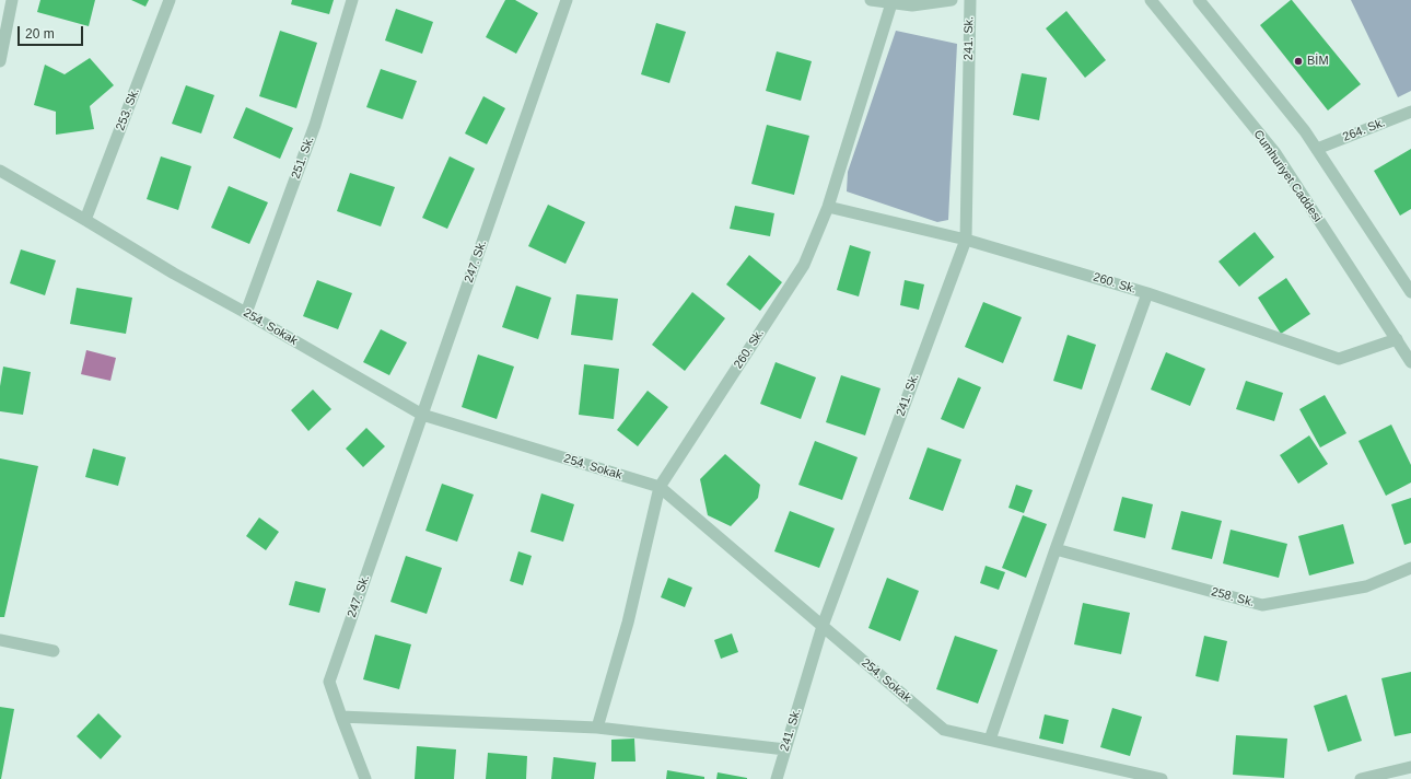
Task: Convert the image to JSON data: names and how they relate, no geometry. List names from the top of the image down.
{
  "streets": {
    "street": [
      "241. Sk.",
      "253. Sk.",
      "264. Sk.",
      "251. Sk.",
      "Cumhuriyet Caddesi",
      "247. Sk.",
      "260. Sk.",
      "254. Sokak",
      "258. Sk."
    ]
  },
  "crossings": [
    ["241. Sk.", "260. Sk."],
    ["241. Sk.", "254. Sokak"],
    ["253. Sk.", "254. Sokak"],
    ["251. Sk.", "254. Sokak"],
    ["Cumhuriyet Caddesi", "260. Sk."],
    ["247. Sk.", "254. Sokak"],
    ["260. Sk.", "254. Sokak"]
  ],
  "places": ["BİM"],
  "scale_bar": "20 m"
}
